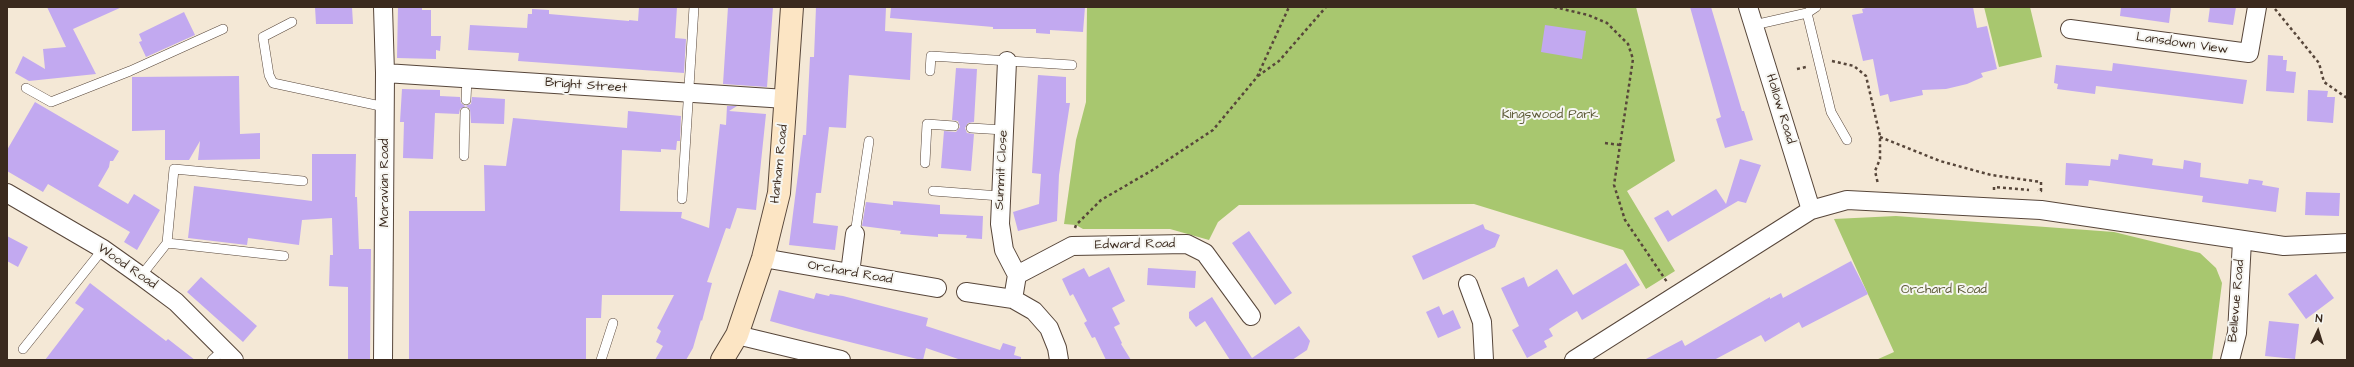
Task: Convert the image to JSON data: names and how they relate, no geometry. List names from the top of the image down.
{
  "streets": {
    "main road": ["Hanham Road"],
    "street": [
      "Lansdown View",
      "Bright Street",
      "Hollow Road",
      "Summit Close",
      "Moravian Road",
      "Edward Road",
      "Wood Road",
      "Orchard Road",
      "Bellevue Road"
    ]
  },
  "crossings": [
    ["Bright Street", "Hanham Road"],
    ["Bright Street", "Moravian Road"],
    ["Hanham Road", "Orchard Road"],
    ["Summit Close", "Edward Road"]
  ],
  "parks": ["Kingswood Park", "Orchard Road"],
  "north": "top"
}
